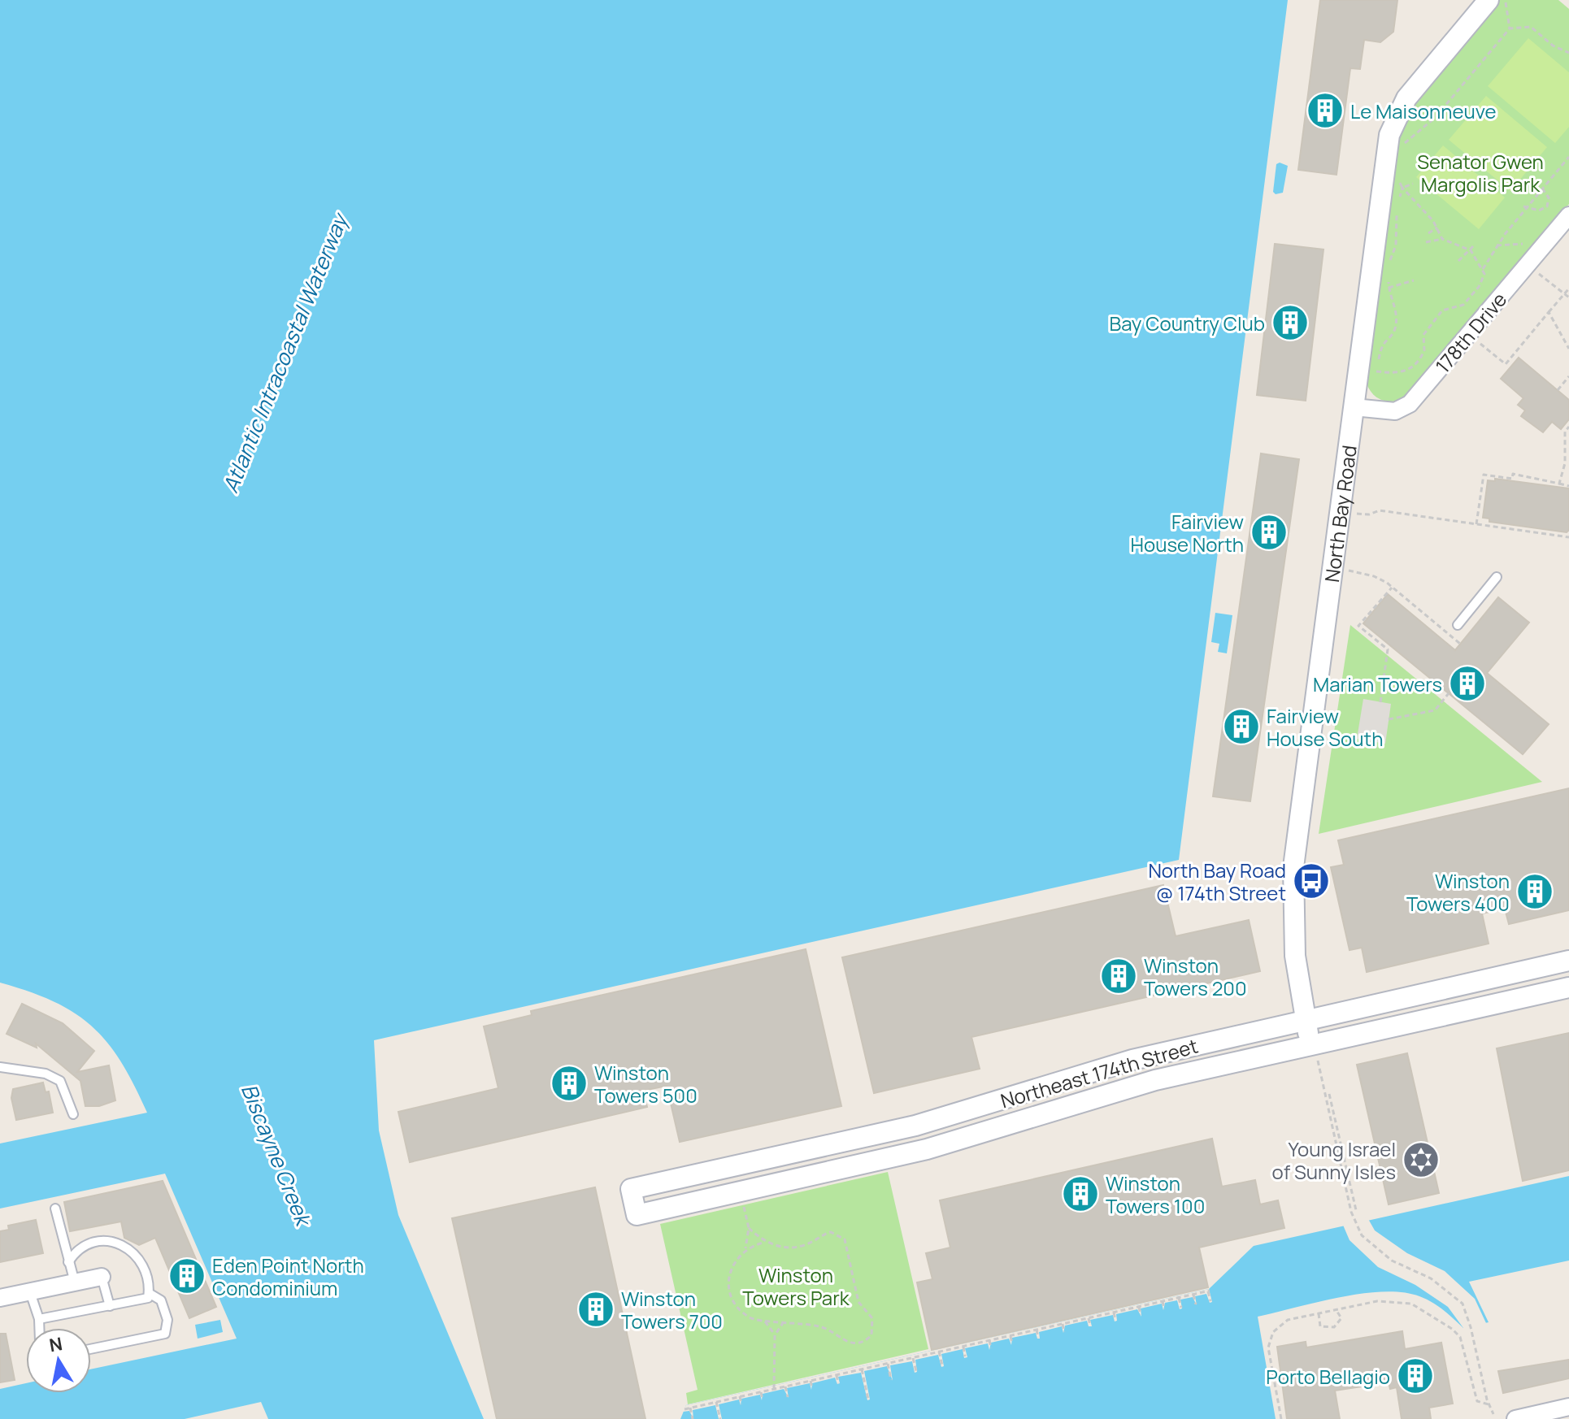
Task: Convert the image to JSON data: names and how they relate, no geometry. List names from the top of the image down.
{
  "streets": {
    "street": ["178th Drive", "North Bay Road", "Northeast 174th Street"]
  },
  "crossings": [
    ["178th Drive", "North Bay Road"],
    ["North Bay Road", "Northeast 174th Street"]
  ],
  "water": ["Atlantic Intracoastal Waterway", "Biscayne Creek"],
  "parks": ["Senator Gwen Margolis Park", "Winston Towers Park"],
  "places": {
    "building": [
      "Le Maisonneuve",
      "Bay Country Club",
      "Fairview House North",
      "Marian Towers",
      "Fairview House South",
      "Winston Towers 400",
      "Winston Towers 200",
      "Winston Towers 500",
      "Winston Towers 100",
      "Eden Point North Condominium",
      "Winston Towers 700",
      "Porto Bellagio"
    ],
    "bus stop": ["North Bay Road @ 174th Street"],
    "synagogue": ["Young Israel of Sunny Isles"]
  },
  "north": "top"
}
